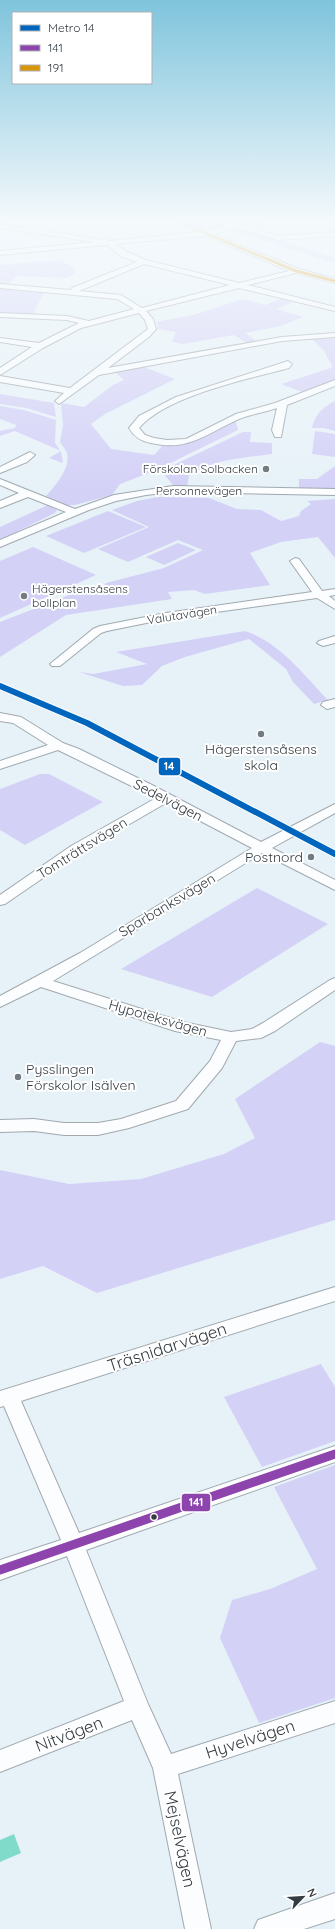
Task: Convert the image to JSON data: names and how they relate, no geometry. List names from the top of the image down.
{
  "streets": {
    "street": [
      "Personnevägen",
      "Valutavägen",
      "Sedelvägen",
      "Tomträttsvägen",
      "Sparbanksvägen",
      "Hypoteksvägen",
      "Träsnidarvägen",
      "Nitvägen",
      "Hyvelvägen",
      "Mejselvägen"
    ]
  },
  "crossings": [
    ["Sedelvägen", "Tomträttsvägen"],
    ["Sedelvägen", "Sparbanksvägen"],
    ["Sparbanksvägen", "Hypoteksvägen"],
    ["Träsnidarvägen", "Mejselvägen"],
    ["Nitvägen", "Mejselvägen"],
    ["Hyvelvägen", "Mejselvägen"]
  ],
  "places": [
    "Förskolan Solbacken",
    "Hägerstensåsens bollplan",
    "Hägerstensåsens skola",
    "Postnord",
    "Pysslingen Förskolor Isälven"
  ],
  "lines": ["metro line 14", "transit line 141"],
  "legend": ["Metro 14", "141", "191"],
  "north": "top right"
}
